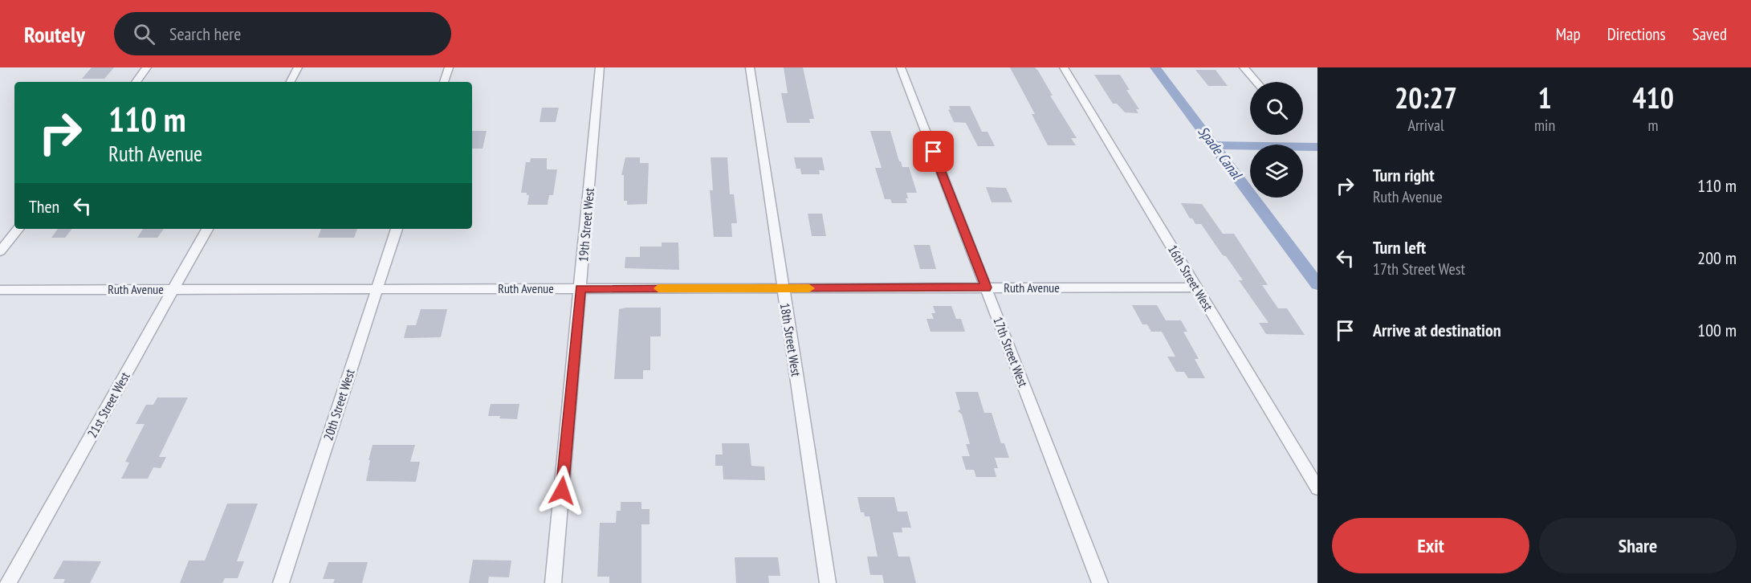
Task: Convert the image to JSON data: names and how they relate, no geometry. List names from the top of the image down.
{
  "streets": {
    "street": [
      "19th Street West",
      "16th Street West",
      "Ruth Avenue",
      "18th Street West",
      "17th Street West",
      "21st Street West",
      "20th Street West"
    ]
  },
  "crossings": [
    ["19th Street West", "Ruth Avenue"],
    ["16th Street West", "Ruth Avenue"],
    ["Ruth Avenue", "18th Street West"],
    ["Ruth Avenue", "17th Street West"],
    ["Ruth Avenue", "21st Street West"],
    ["Ruth Avenue", "20th Street West"]
  ],
  "water": ["Spade Canal"],
  "page": {
    "header": "Routely",
    "search": "Search here",
    "nav": ["Map", "Directions", "Saved"],
    "eta": [
      "20:27",
      "Arrival",
      "1",
      "min",
      "410",
      "m"
    ],
    "turn": ["110 m", "Ruth Avenue"],
    "list": [
      {
        "name": "Turn right",
        "note": "Ruth Avenue",
        "value": "110 m"
      },
      {
        "name": "Turn left",
        "note": "17th Street West",
        "value": "200 m"
      },
      {
        "name": "Arrive at destination",
        "value": "100 m"
      }
    ],
    "then": "Then",
    "buttons": ["Exit", "Share"]
  }
}
